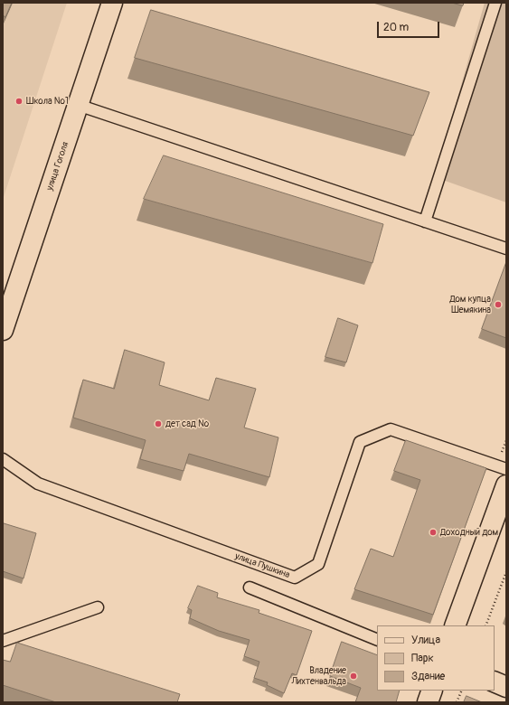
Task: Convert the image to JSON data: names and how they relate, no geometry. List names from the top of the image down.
{
  "streets": {
    "street": ["улица Гоголя"],
    "lane": ["улица Пушкина"]
  },
  "places": [
    "Школа №1",
    "Дом купца Шемякина",
    "дет сад №",
    "Доходный дом",
    "Владение Лихтенвальда"
  ],
  "legend": ["Улица", "Парк", "Здание"],
  "scale_bar": "20 m"
}
